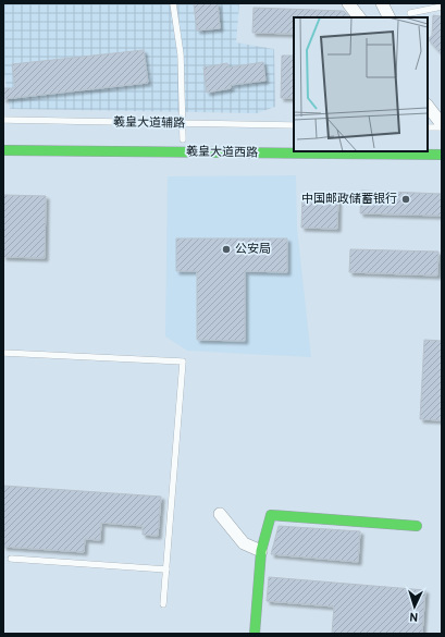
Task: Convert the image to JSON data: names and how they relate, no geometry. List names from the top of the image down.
{
  "streets": {
    "main road": ["羲皇大道西路"],
    "lane": ["羲皇大道辅路"]
  },
  "places": ["中国邮政储蓄银行", "公安局"],
  "north": "bottom"
}
